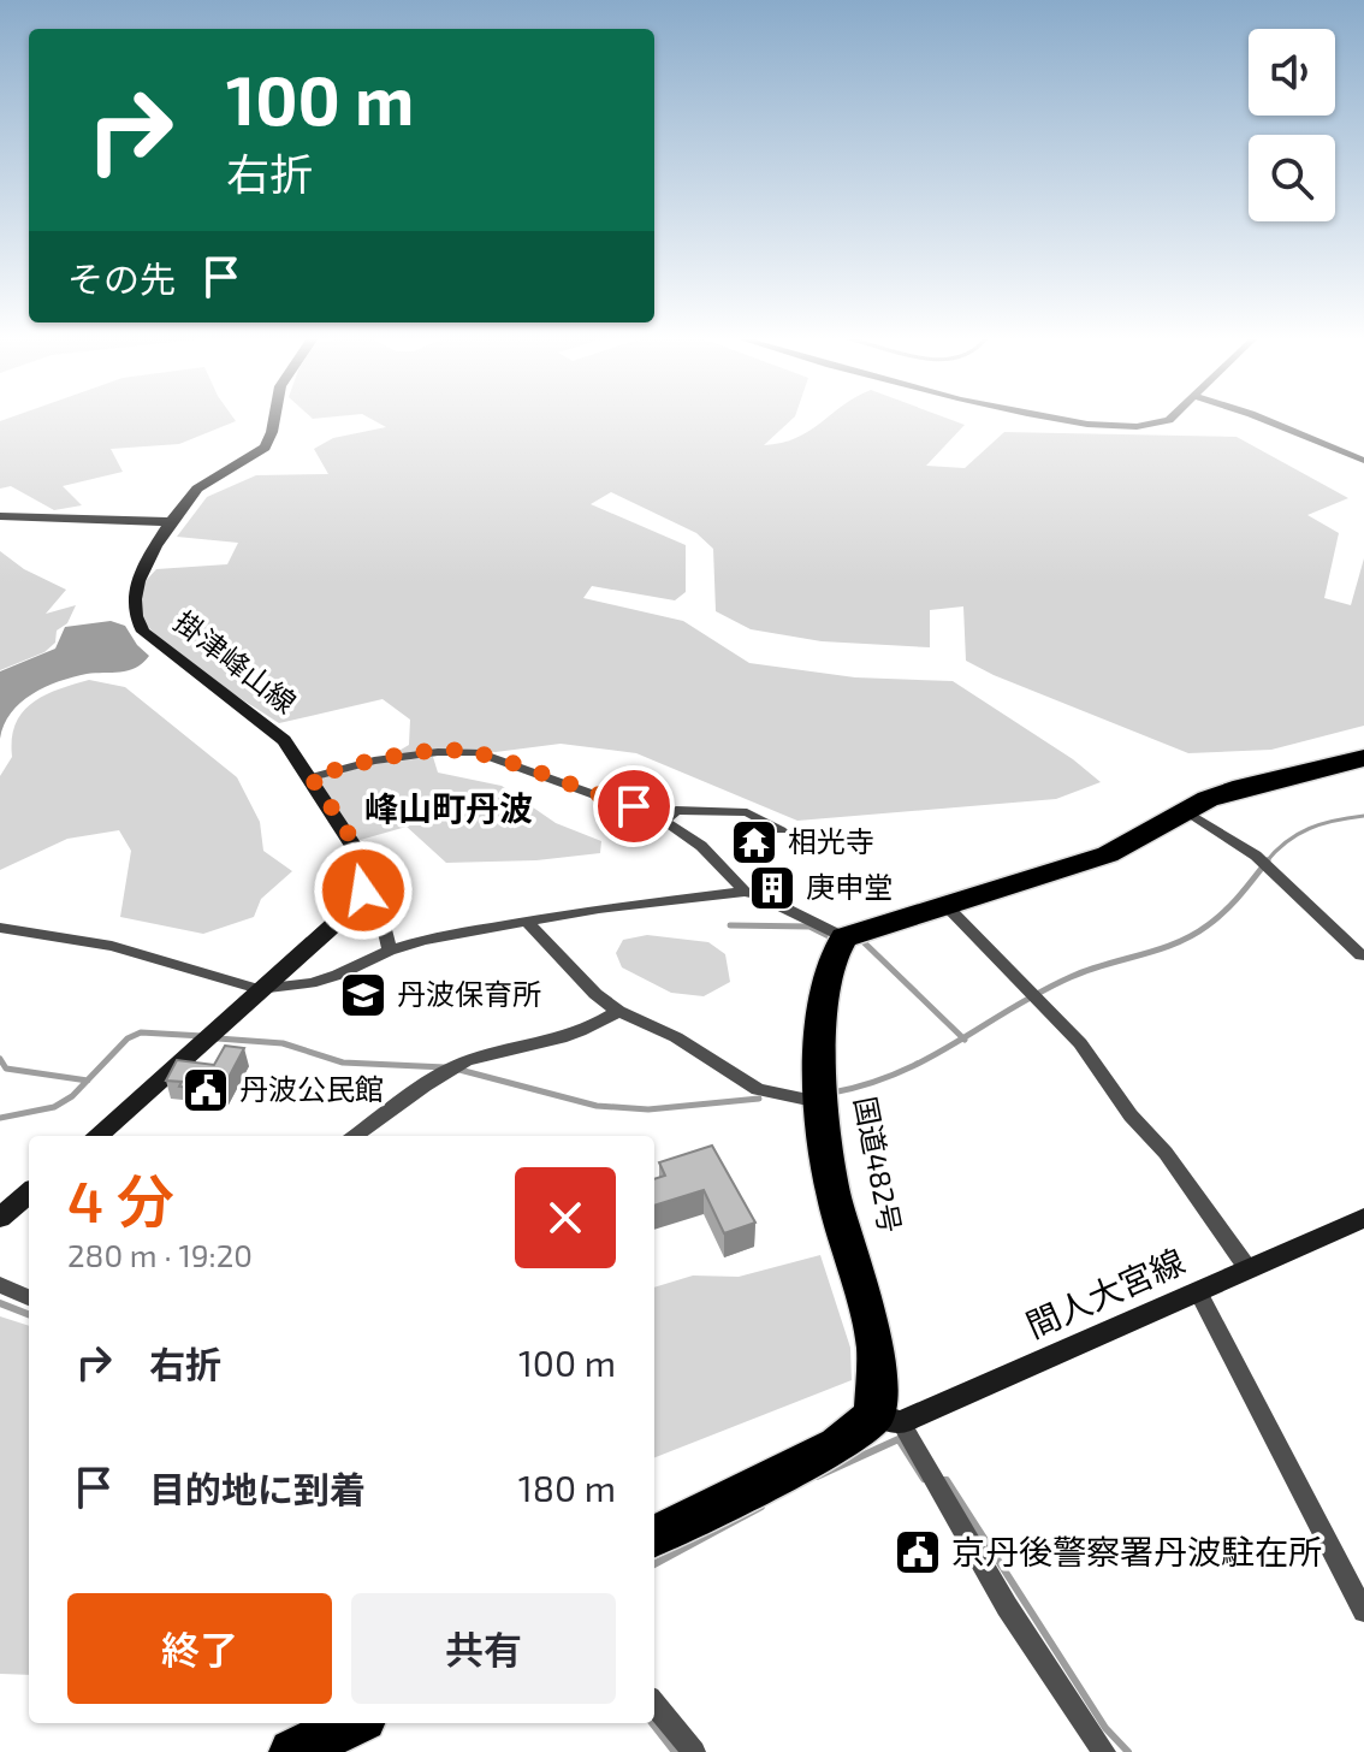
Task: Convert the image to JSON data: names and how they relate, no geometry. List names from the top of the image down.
{
  "streets": {
    "highway": ["国道482号"],
    "main road": ["掛津峰山線", "間人大宮線"]
  },
  "crossings": [
    ["国道482号", "間人大宮線"]
  ],
  "districts": ["峰山町丹波"],
  "places": {
    "temple": ["相光寺"],
    "building": ["庚申堂"],
    "school or university": ["丹波保育所"],
    "public building": ["丹波公民館", "京丹後警察署丹波駐在所"]
  },
  "page": {
    "turn": ["100 m", "右折"],
    "then": "その先",
    "heading": ["4 分", "280 m · 19:20"],
    "list": [
      {
        "name": "右折",
        "value": "100 m"
      },
      {
        "name": "目的地に到着",
        "value": "180 m"
      }
    ],
    "buttons": ["終了", "共有"]
  }
}
